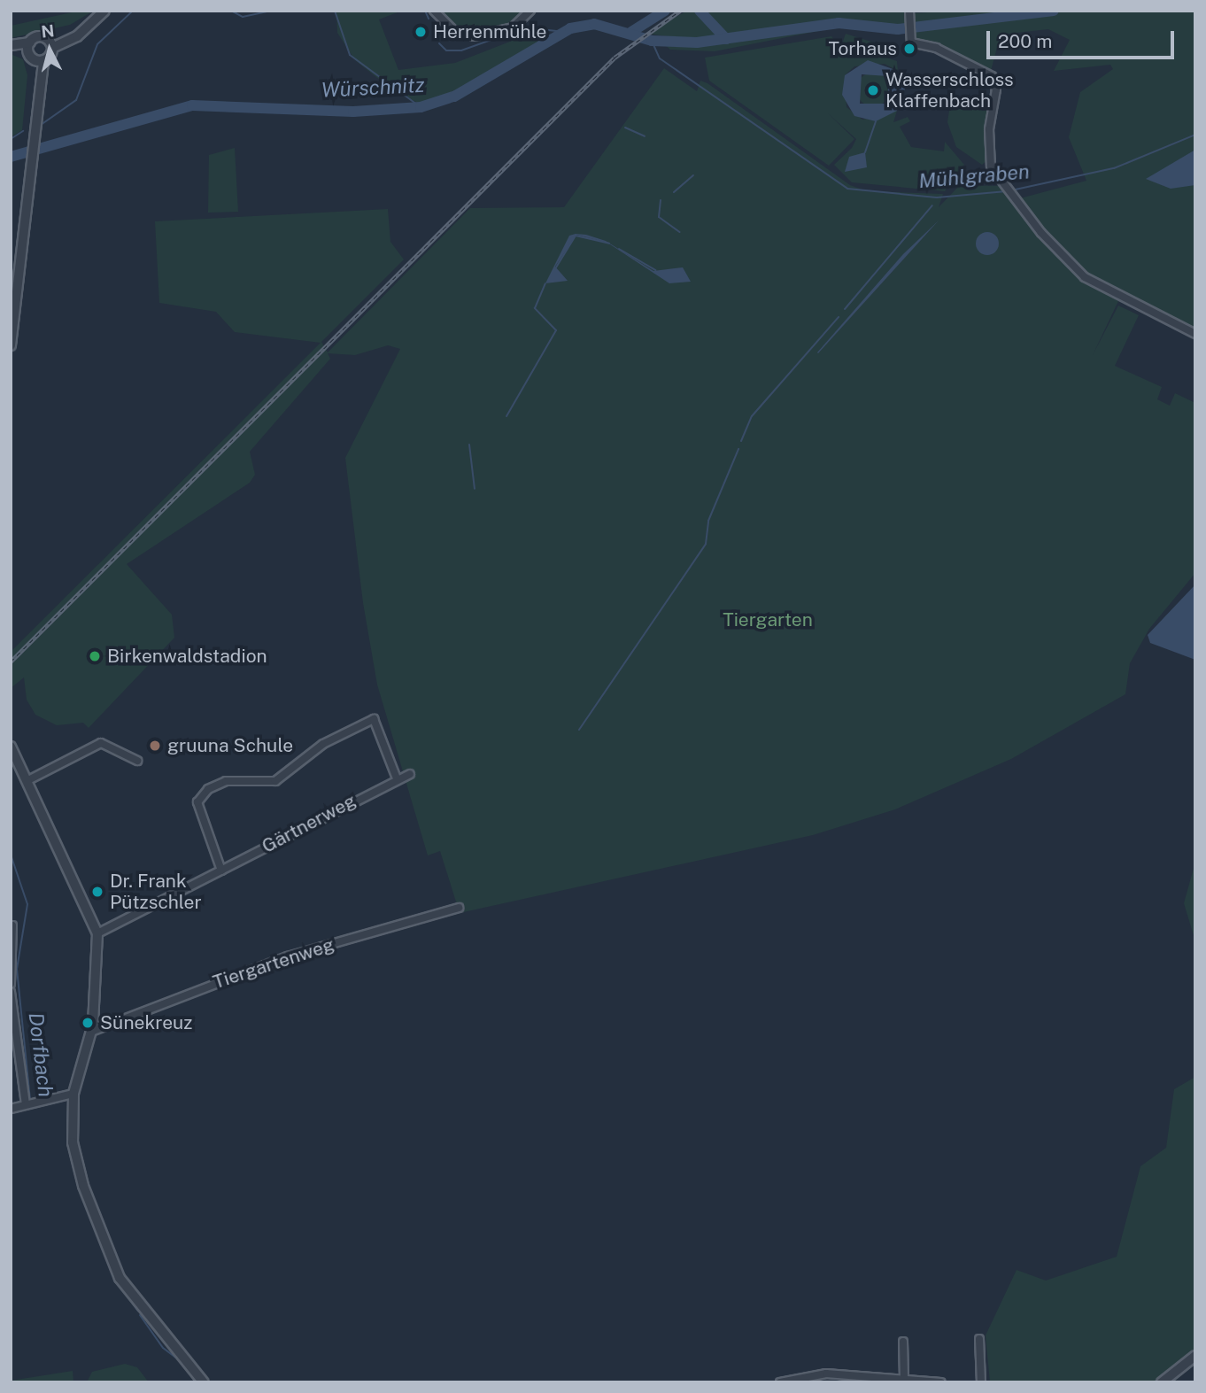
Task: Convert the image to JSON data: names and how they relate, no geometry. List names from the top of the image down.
{
  "streets": {
    "street": ["Gärtnerweg", "Tiergartenweg"]
  },
  "water": ["Würschnitz", "Mühlgraben", "Dorfbach"],
  "parks": ["Tiergarten"],
  "places": [
    "Herrenmühle",
    "Torhaus",
    "Wasserschloss Klaffenbach",
    "Birkenwaldstadion",
    "gruuna Schule",
    "Dr. Frank Pützschler",
    "Sünekreuz"
  ],
  "scale_bar": "200 m",
  "north": "top"
}
